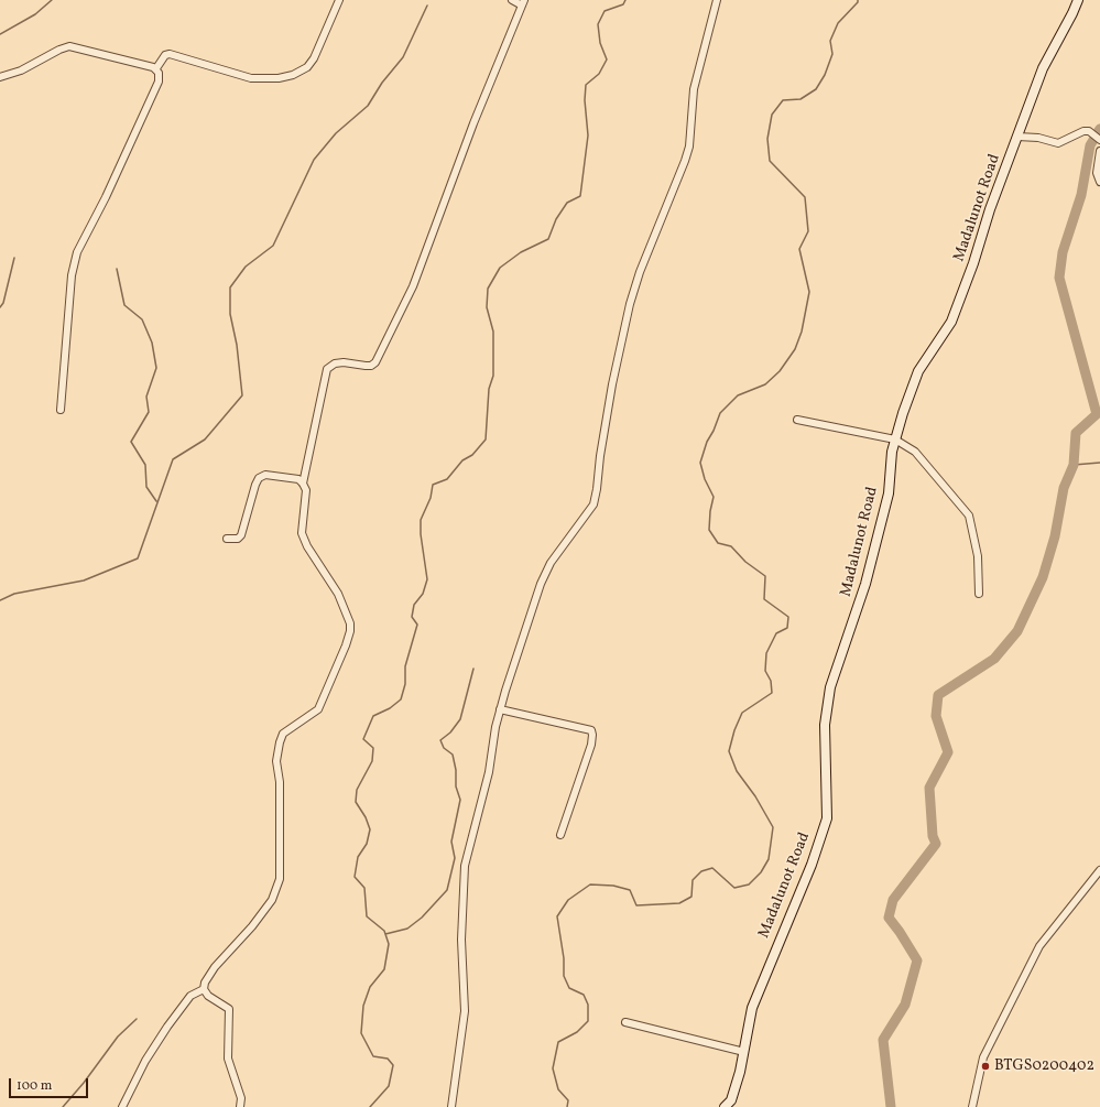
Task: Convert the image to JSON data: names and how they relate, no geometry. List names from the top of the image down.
{
  "streets": {
    "main road": ["Madalunot Road"]
  },
  "places": ["BTGS0200402"],
  "scale_bar": "100 m"
}
